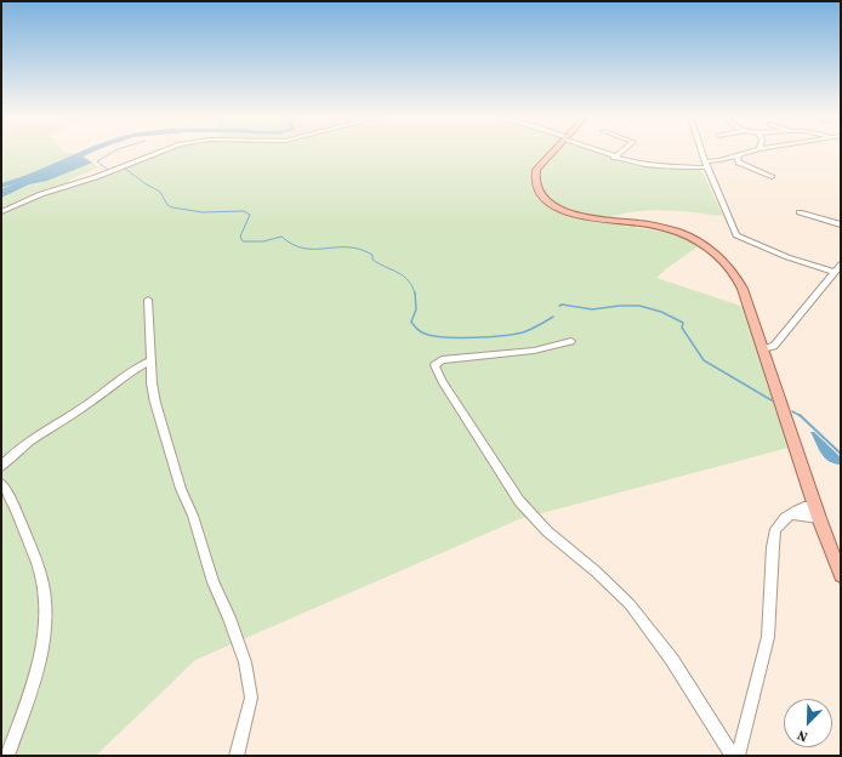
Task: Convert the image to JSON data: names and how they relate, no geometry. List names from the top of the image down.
{
  "north": "bottom left"
}
